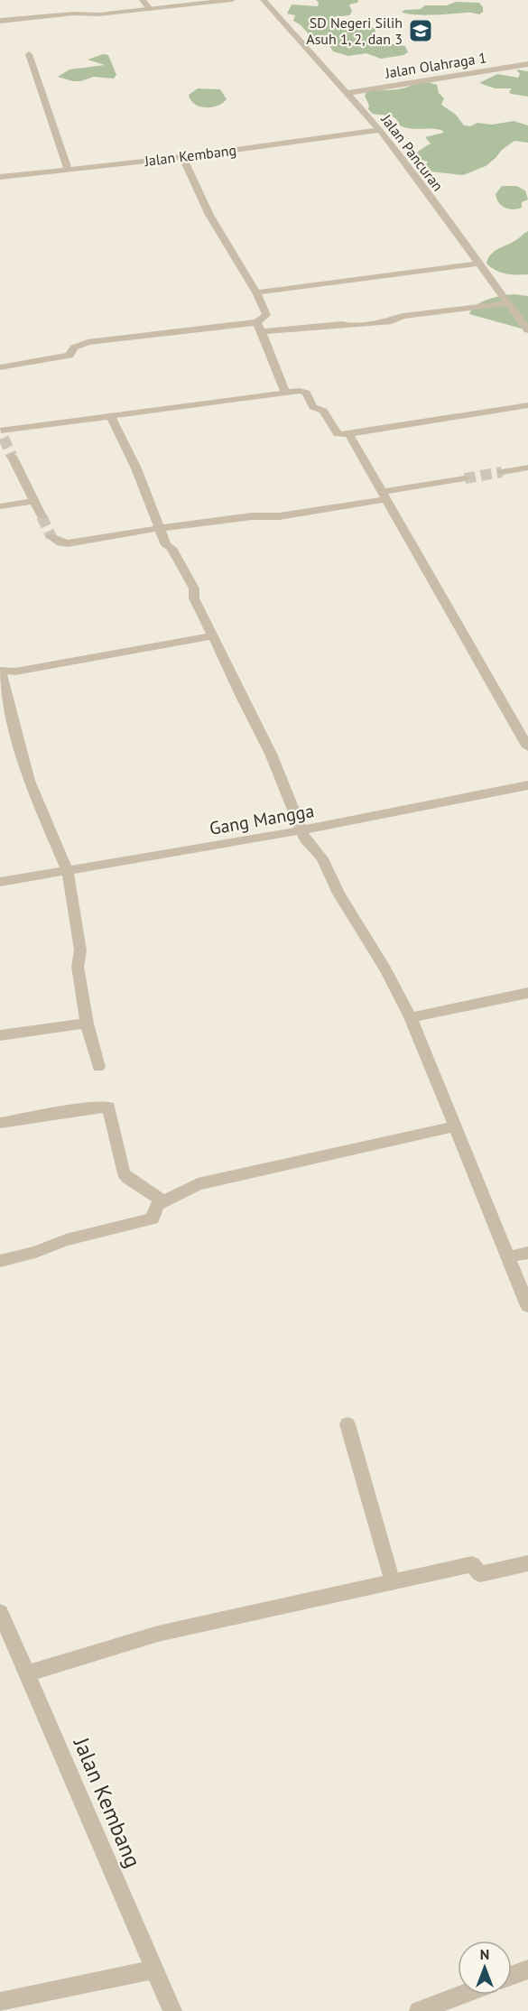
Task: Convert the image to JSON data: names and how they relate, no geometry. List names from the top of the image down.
{
  "streets": {
    "street": [
      "Jalan Olahraga 1",
      "Jalan Pancuran",
      "Jalan Kembang",
      "Gang Mangga"
    ]
  },
  "crossings": [
    ["Jalan Olahraga 1", "Jalan Pancuran"],
    ["Jalan Pancuran", "Jalan Kembang"]
  ],
  "places": {
    "school or university": ["SD Negeri Silih Asuh 1, 2, dan 3"]
  },
  "north": "top"
}
